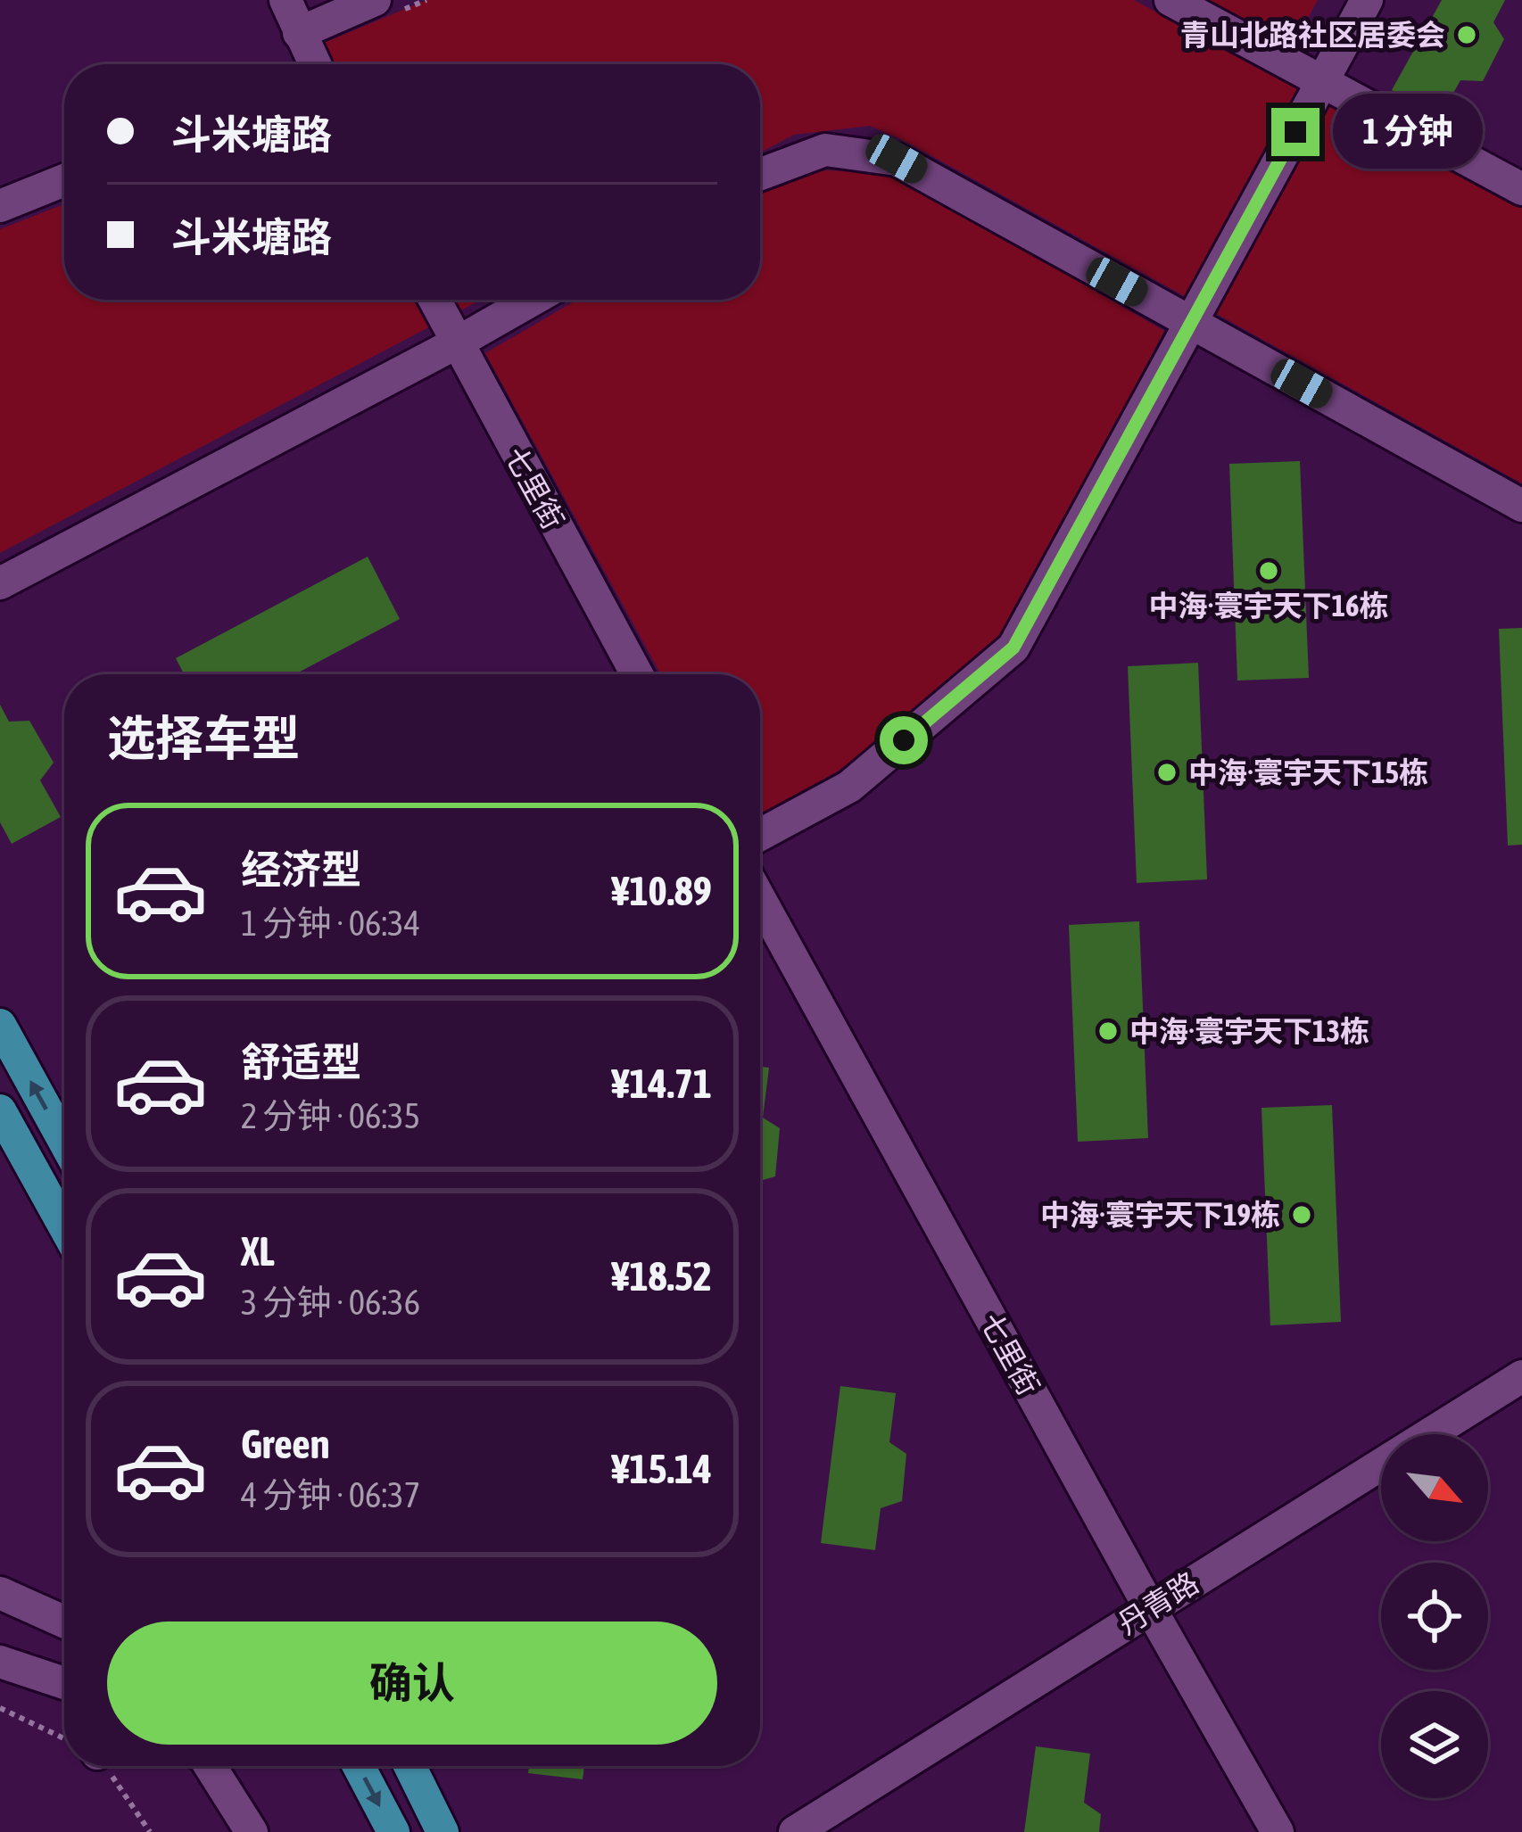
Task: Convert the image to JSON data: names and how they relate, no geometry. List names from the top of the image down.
{
  "streets": {
    "street": ["七里街", "丹青路"]
  },
  "crossings": [
    ["七里街", "丹青路"]
  ],
  "places": [
    "青山北路社区居委会",
    "中海·寰宇天下16栋",
    "中海·寰宇天下15栋",
    "中海·寰宇天下13栋",
    "中海·寰宇天下19栋"
  ],
  "north": "bottom right",
  "page": {
    "banner": ["斗米塘路", "斗米塘路"],
    "bubble": "1 分钟",
    "heading": "选择车型",
    "list": [
      {
        "name": "经济型",
        "note": "1 分钟 · 06:34",
        "value": "¥10.89"
      },
      {
        "name": "舒适型",
        "note": "2 分钟 · 06:35",
        "value": "¥14.71"
      },
      {
        "name": "XL",
        "note": "3 分钟 · 06:36",
        "value": "¥18.52"
      },
      {
        "name": "Green",
        "note": "4 分钟 · 06:37",
        "value": "¥15.14"
      }
    ],
    "buttons": "确认"
  }
}
